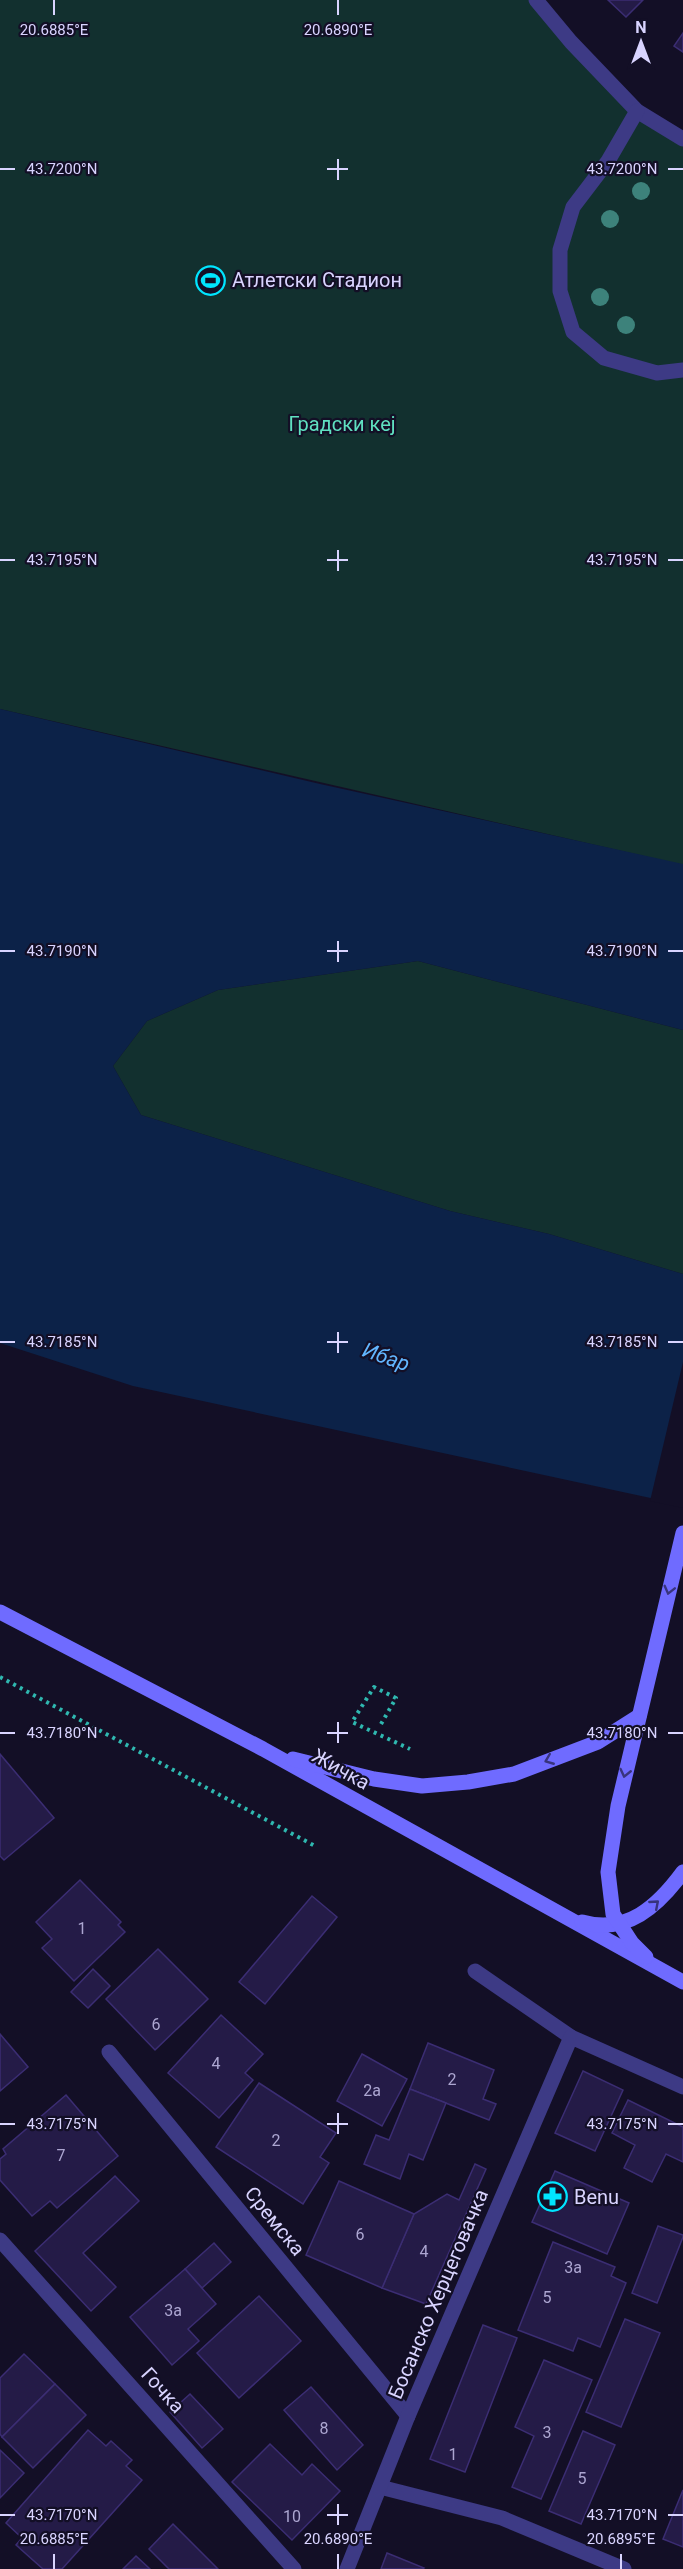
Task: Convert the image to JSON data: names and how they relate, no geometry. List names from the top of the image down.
{
  "streets": {
    "main road": ["Жичка"],
    "street": ["Сремска", "Босанско Херцеговачка", "Гочка"]
  },
  "crossings": [
    ["Сремска", "Босанско Херцеговачка"]
  ],
  "water": ["Ибар"],
  "parks": ["Градски кеј"],
  "places": {
    "sports": ["Атлетски Стадион"],
    "pharmacy": ["Benu"]
  },
  "house_numbers": [
    "1",
    "6",
    "4",
    "2",
    "2a",
    "2",
    "7",
    "6",
    "4",
    "3a",
    "5",
    "3a",
    "8",
    "3",
    "1",
    "5",
    "10"
  ],
  "north": "top",
  "coordinates": [
    "20.6885°E",
    "20.6890°E",
    "43.7200°N",
    "43.7195°N",
    "43.7190°N",
    "43.7185°N",
    "43.7180°N",
    "43.7175°N",
    "43.7170°N",
    "20.6895°E"
  ]
}
